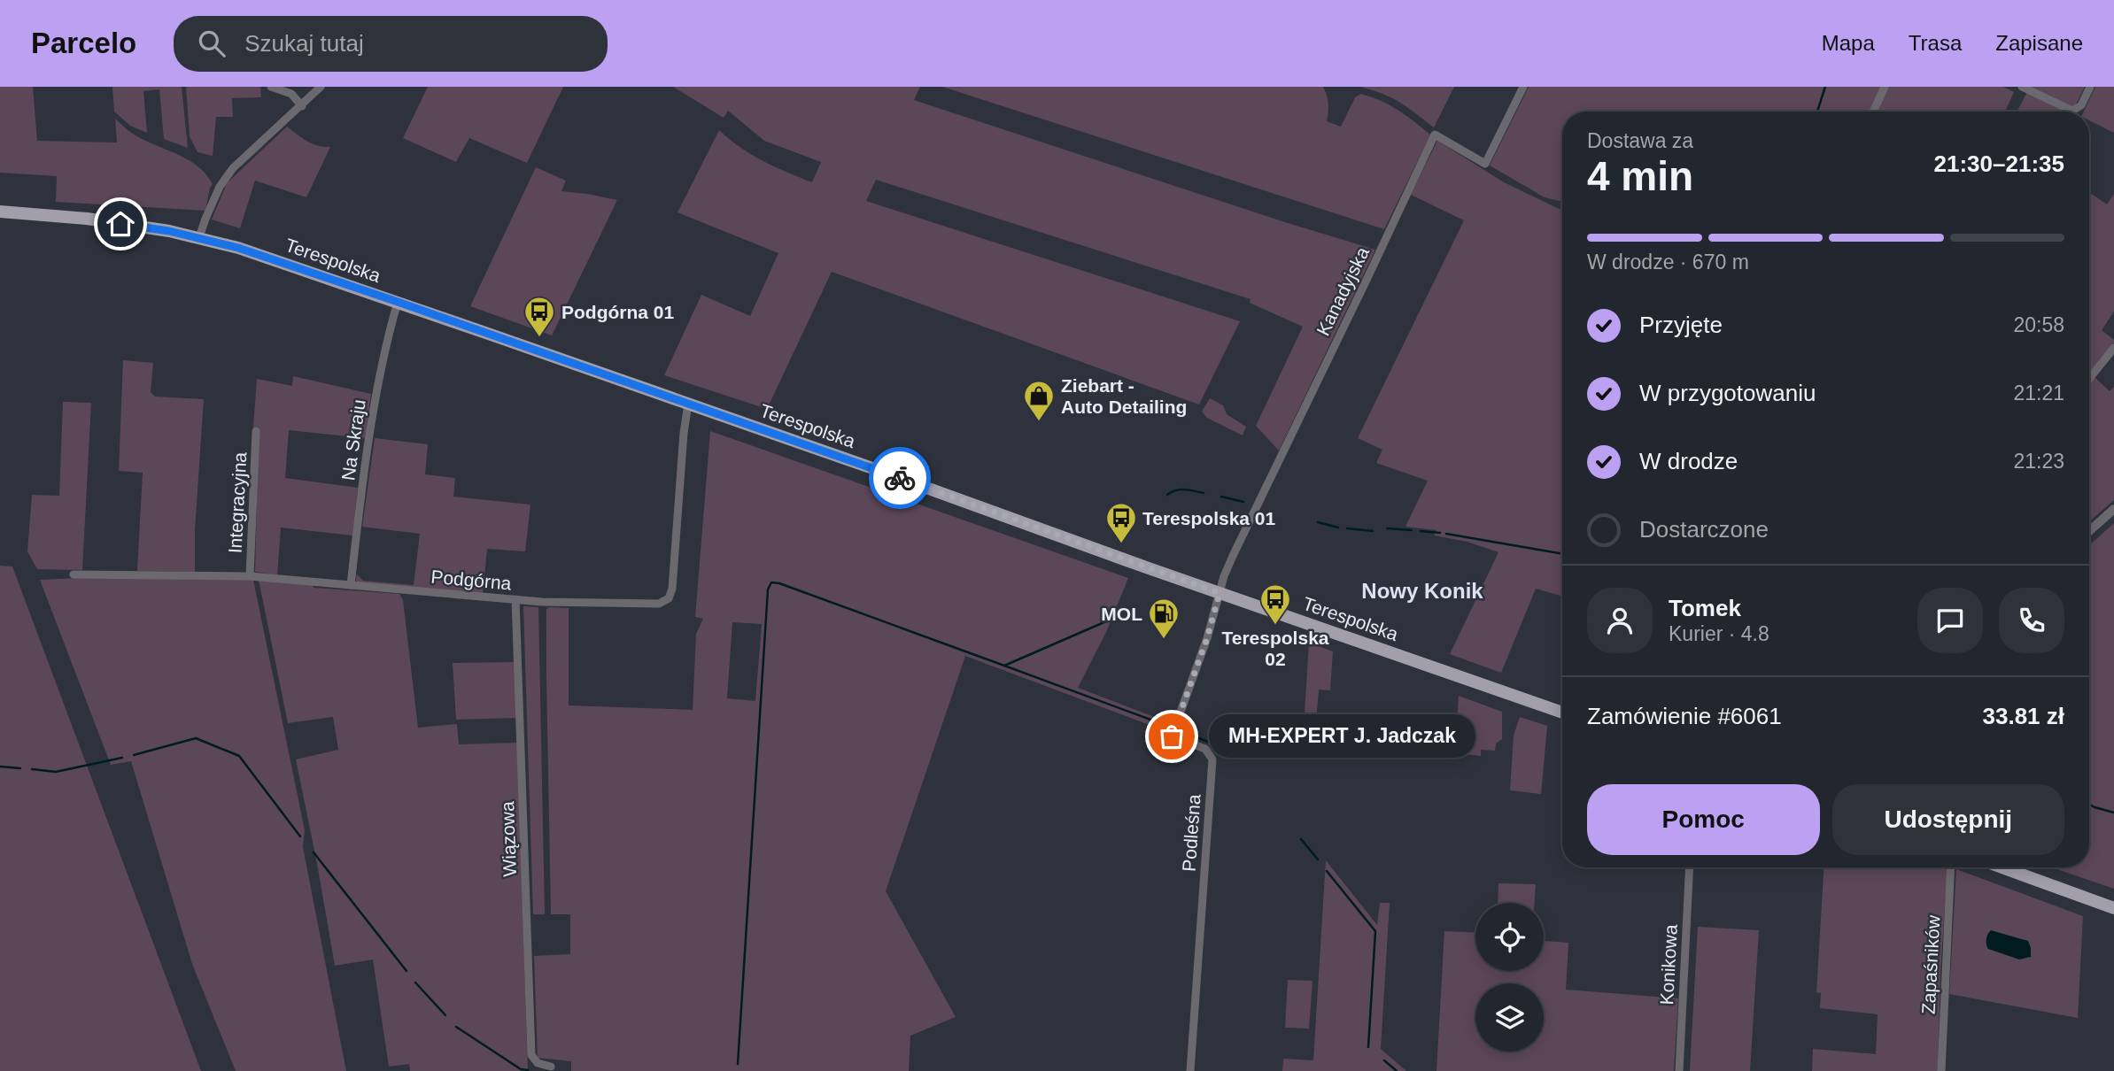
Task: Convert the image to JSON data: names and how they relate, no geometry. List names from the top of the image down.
{
  "streets": {
    "main road": ["Terespolska"],
    "street": [
      "Kanadyjska",
      "Na Skraju",
      "Integracyjna",
      "Podgórna",
      "Podleśna",
      "Wiązowa",
      "Konikowa",
      "Zapaśników"
    ]
  },
  "crossings": [
    ["Terespolska", "Kanadyjska"],
    ["Terespolska", "Na Skraju"],
    ["Terespolska", "Podgórna"],
    ["Terespolska", "Podleśna"],
    ["Kanadyjska", "Podleśna"],
    ["Na Skraju", "Podgórna"],
    ["Integracyjna", "Podgórna"],
    ["Podgórna", "Wiązowa"]
  ],
  "districts": ["Nowy Konik"],
  "places": {
    "bus stop": ["Podgórna 01", "Terespolska 01", "Terespolska 02"],
    "shop": ["Ziebart - Auto Detailing"],
    "fuel station": ["MOL"],
    "other": ["MH-EXPERT J. Jadczak"]
  },
  "page": {
    "header": "Parcelo",
    "search": "Szukaj tutaj",
    "nav": ["Mapa", "Trasa", "Zapisane"],
    "heading": ["4 min", "Dostawa za", "21:30–21:35"],
    "panel": [
      "Tomek",
      "Kurier · 4.8",
      "Zamówienie #6061",
      "33.81 zł"
    ],
    "bar": "W drodze · 670 m",
    "list": [
      ["Przyjęte", "20:58"],
      ["W przygotowaniu", "21:21"],
      ["W drodze", "21:23"],
      "Dostarczone"
    ],
    "bubble": "MH-EXPERT J. Jadczak",
    "buttons": ["Pomoc", "Udostępnij"]
  }
}
